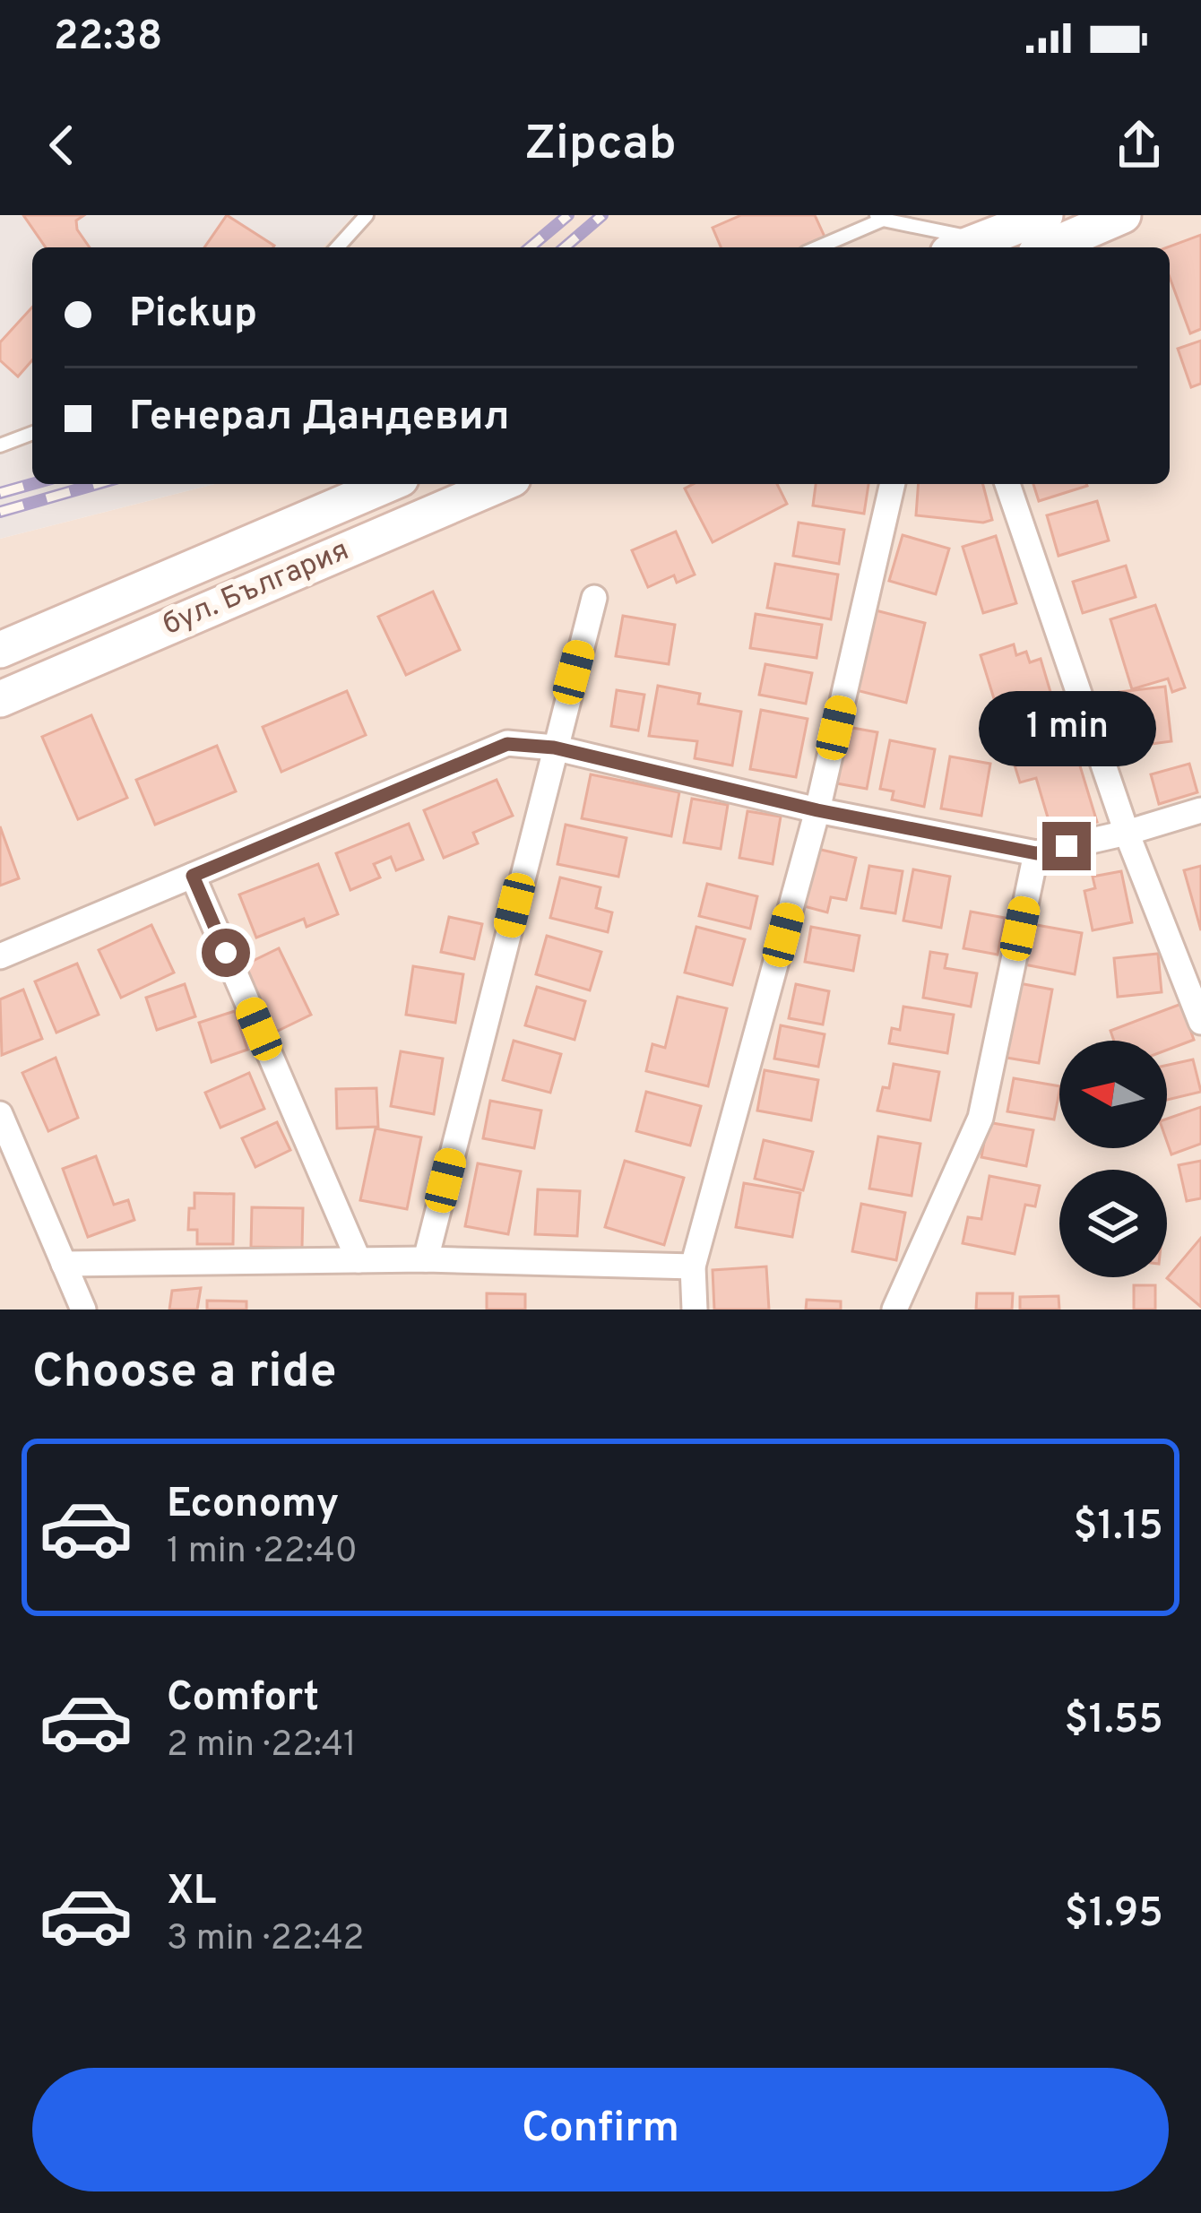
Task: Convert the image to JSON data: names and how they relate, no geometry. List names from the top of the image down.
{
  "streets": {
    "main road": ["бул. България"]
  },
  "north": "left",
  "page": {
    "status": "22:38",
    "header": "Zipcab",
    "banner": ["Pickup", "Генерал Дандевил"],
    "bubble": "1 min",
    "heading": "Choose a ride",
    "list": [
      {
        "name": "Economy",
        "note": "1 min · 22:40",
        "value": "$1.15"
      },
      {
        "name": "Comfort",
        "note": "2 min · 22:41",
        "value": "$1.55"
      },
      {
        "name": "XL",
        "note": "3 min · 22:42",
        "value": "$1.95"
      }
    ],
    "buttons": "Confirm"
  }
}
